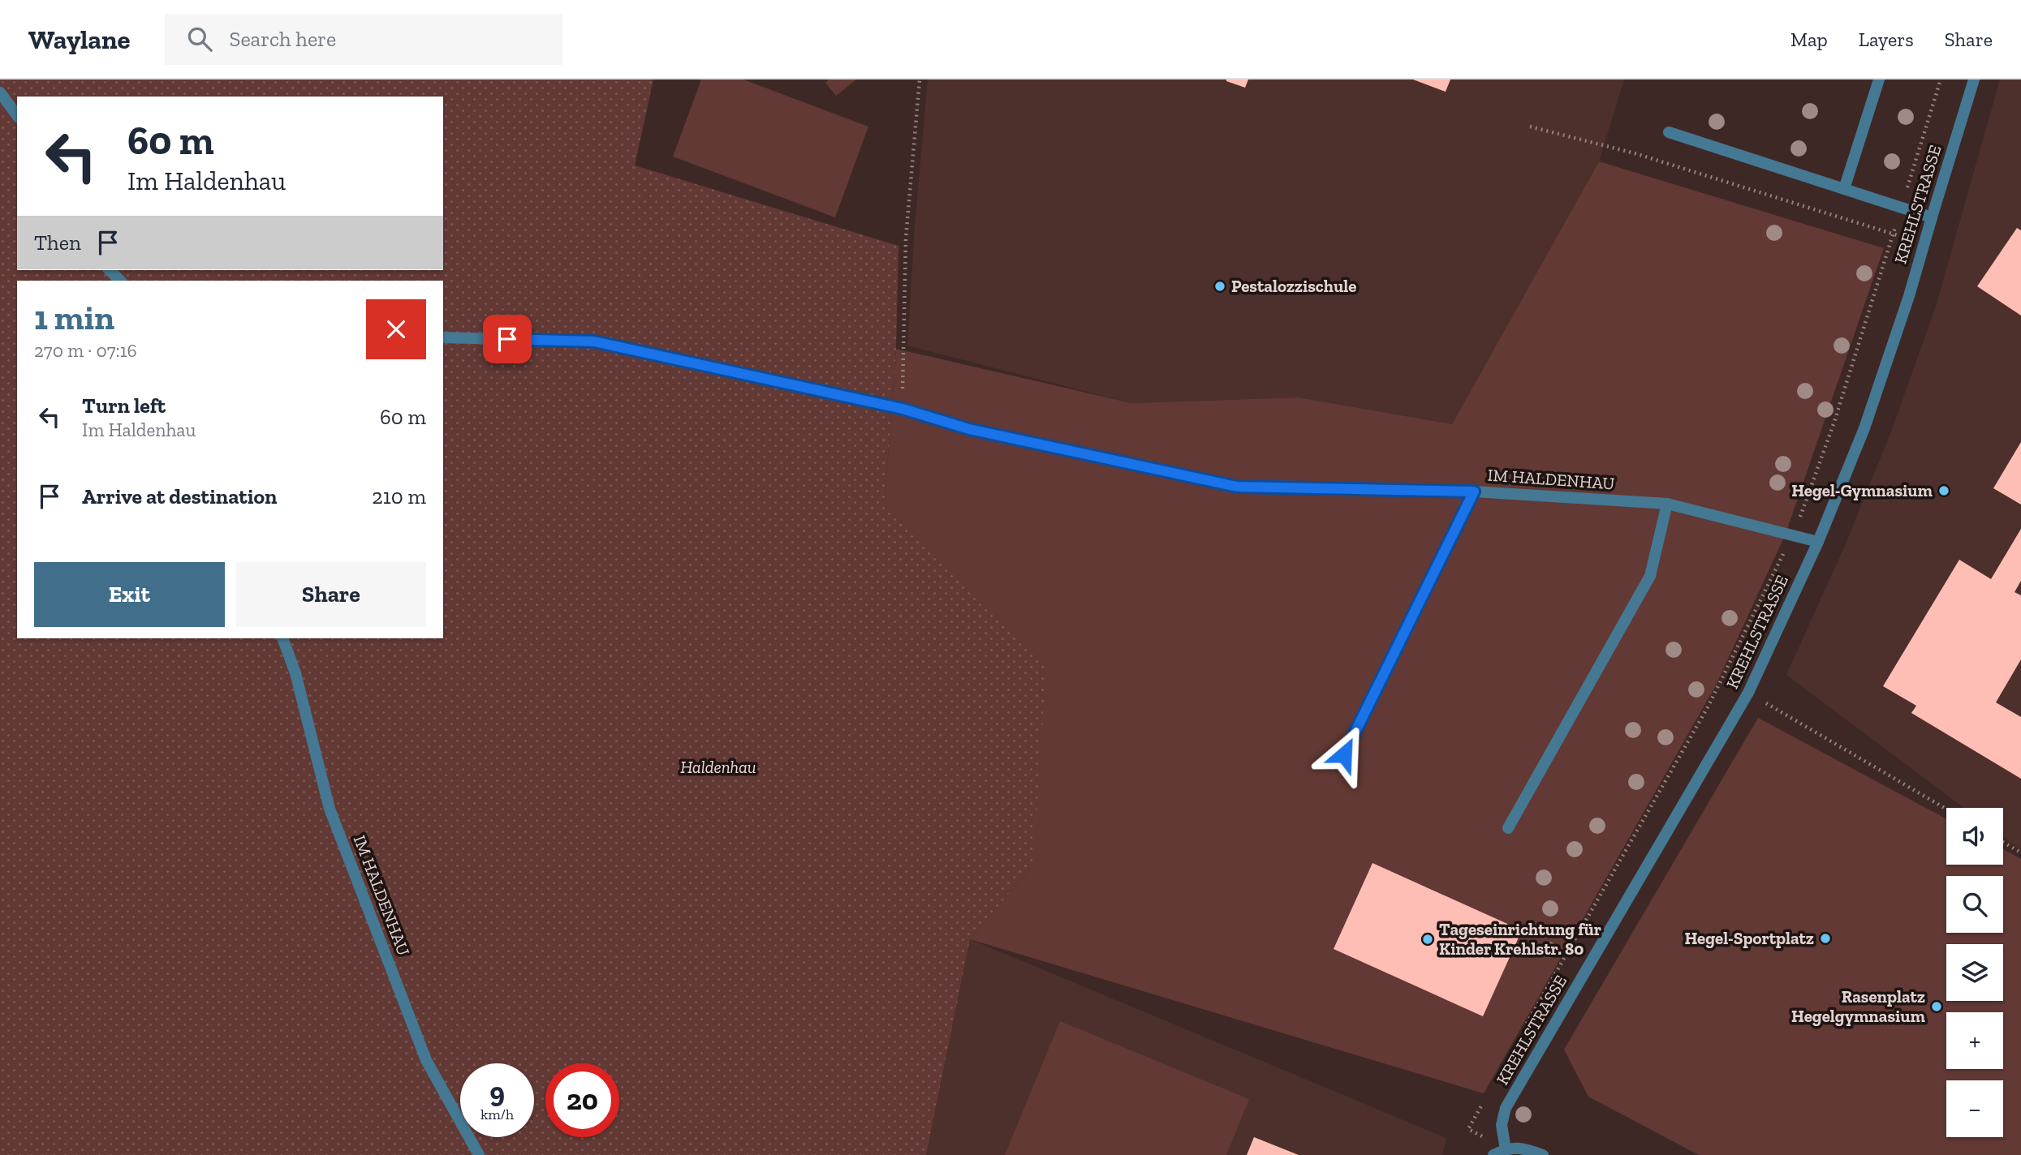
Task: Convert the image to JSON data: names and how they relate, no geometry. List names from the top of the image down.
{
  "streets": {
    "street": ["KREHLSTRASSE", "IM HALDENHAU"]
  },
  "crossings": [
    ["KREHLSTRASSE", "IM HALDENHAU"]
  ],
  "parks": ["Haldenhau"],
  "places": [
    "Pestalozzischule",
    "Hegel-Gymnasium",
    "Hegel-Sportplatz",
    "Tageseinrichtung für Kinder Krehlstr. 80",
    "Rasenplatz Hegelgymnasium"
  ],
  "page": {
    "header": "Waylane",
    "search": "Search here",
    "nav": ["Map", "Layers", "Share"],
    "turn": ["60 m", "Im Haldenhau"],
    "then": "Then",
    "heading": ["1 min", "270 m · 07:16"],
    "list": [
      {
        "name": "Turn left",
        "note": "Im Haldenhau",
        "value": "60 m"
      },
      {
        "name": "Arrive at destination",
        "value": "210 m"
      }
    ],
    "buttons": ["Exit", "Share"],
    "map_buttons": ["+", "−"],
    "speed": "9 km/h",
    "limit": "20"
  }
}
